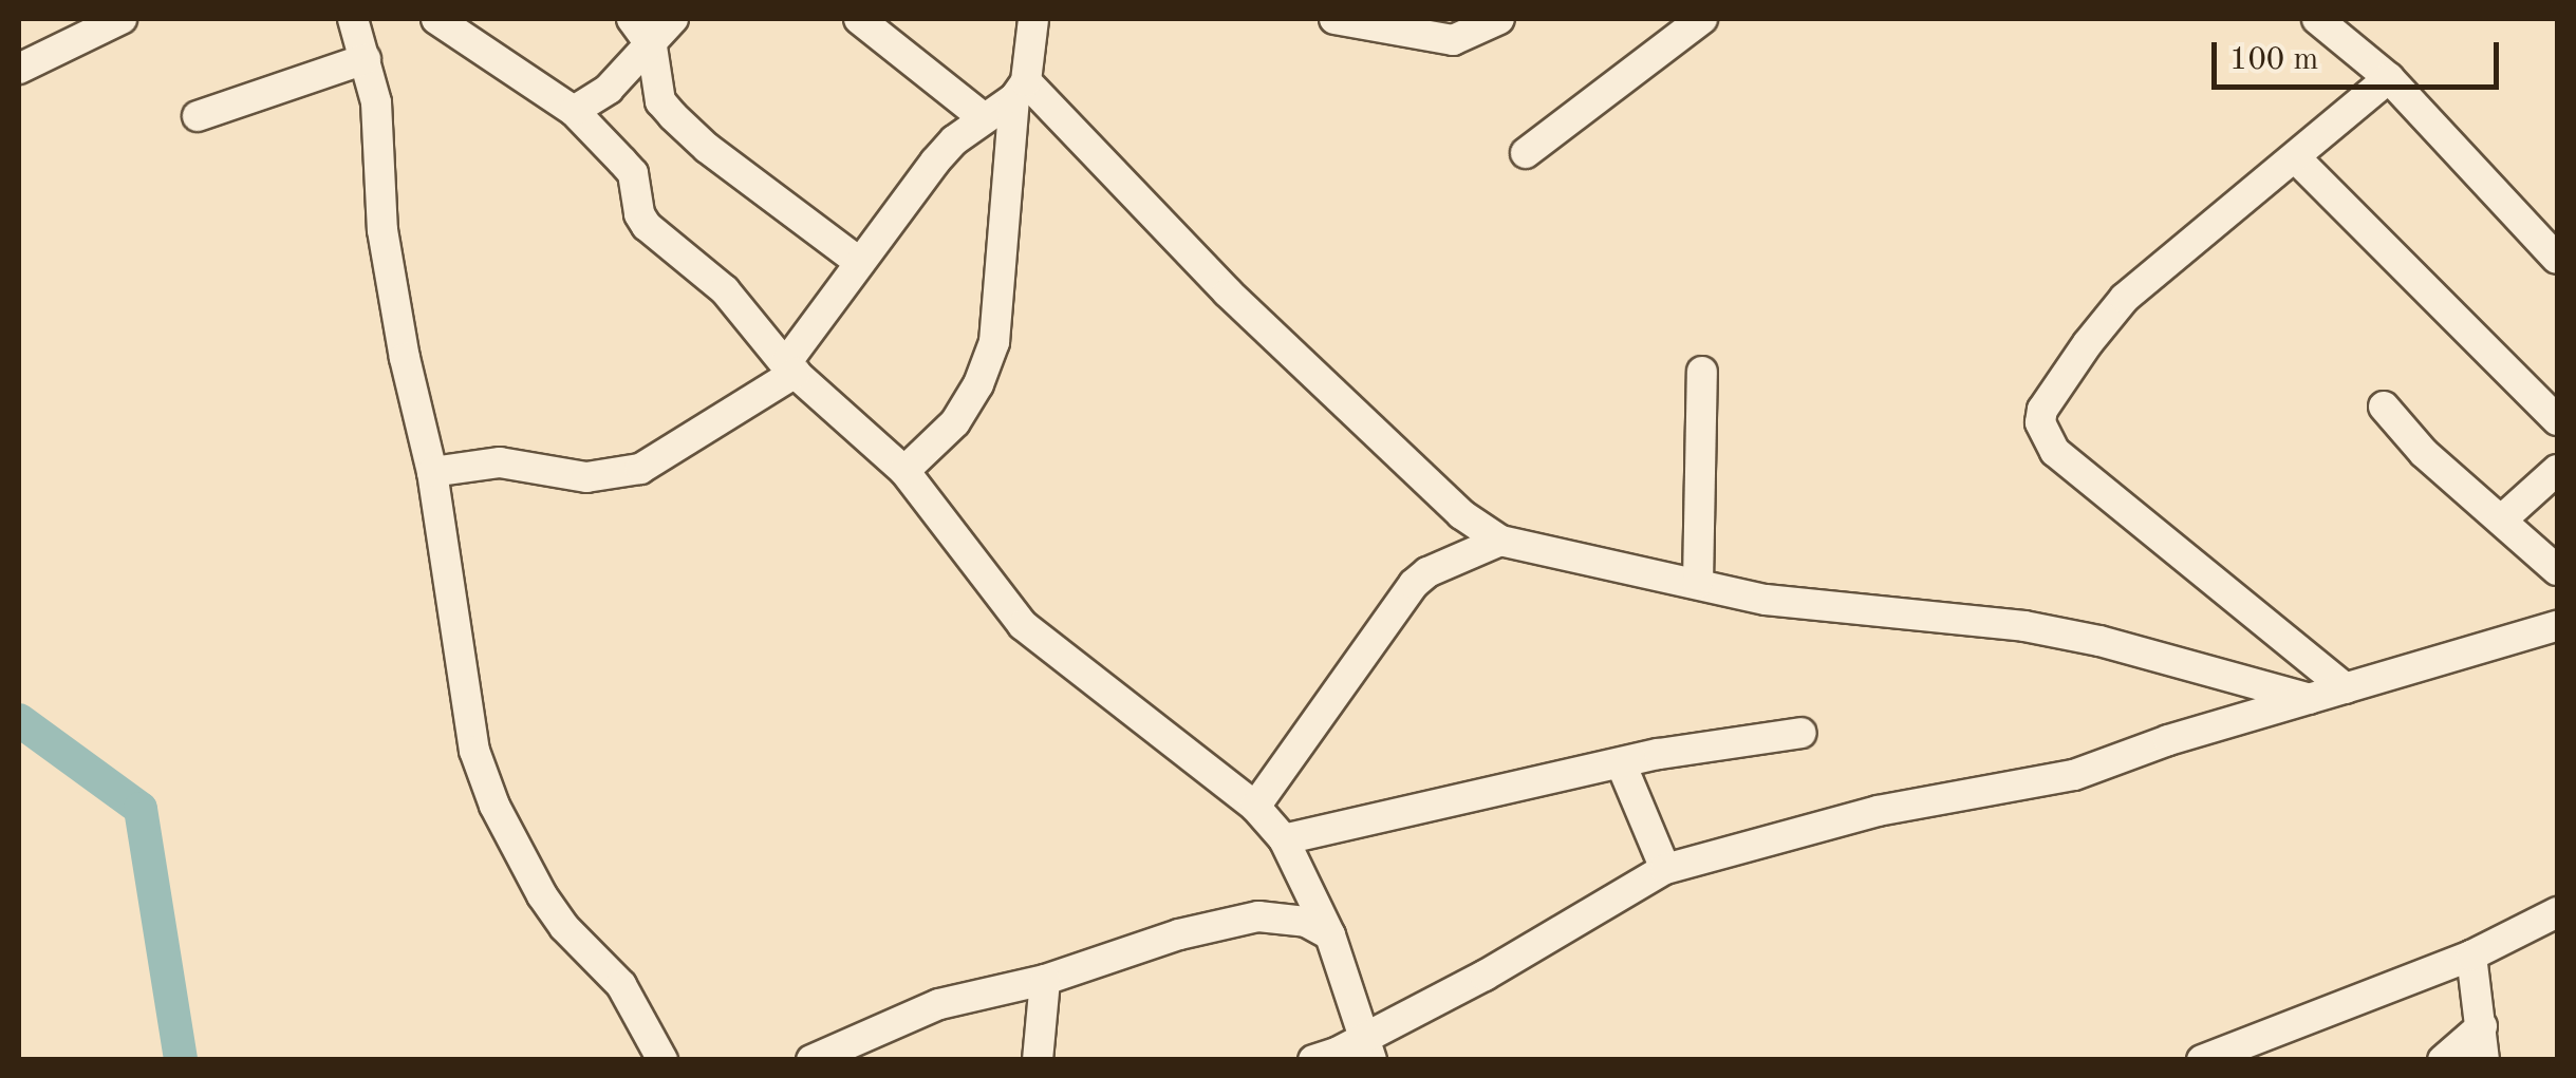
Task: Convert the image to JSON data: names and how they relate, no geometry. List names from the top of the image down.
{
  "scale_bar": "100 m"
}
